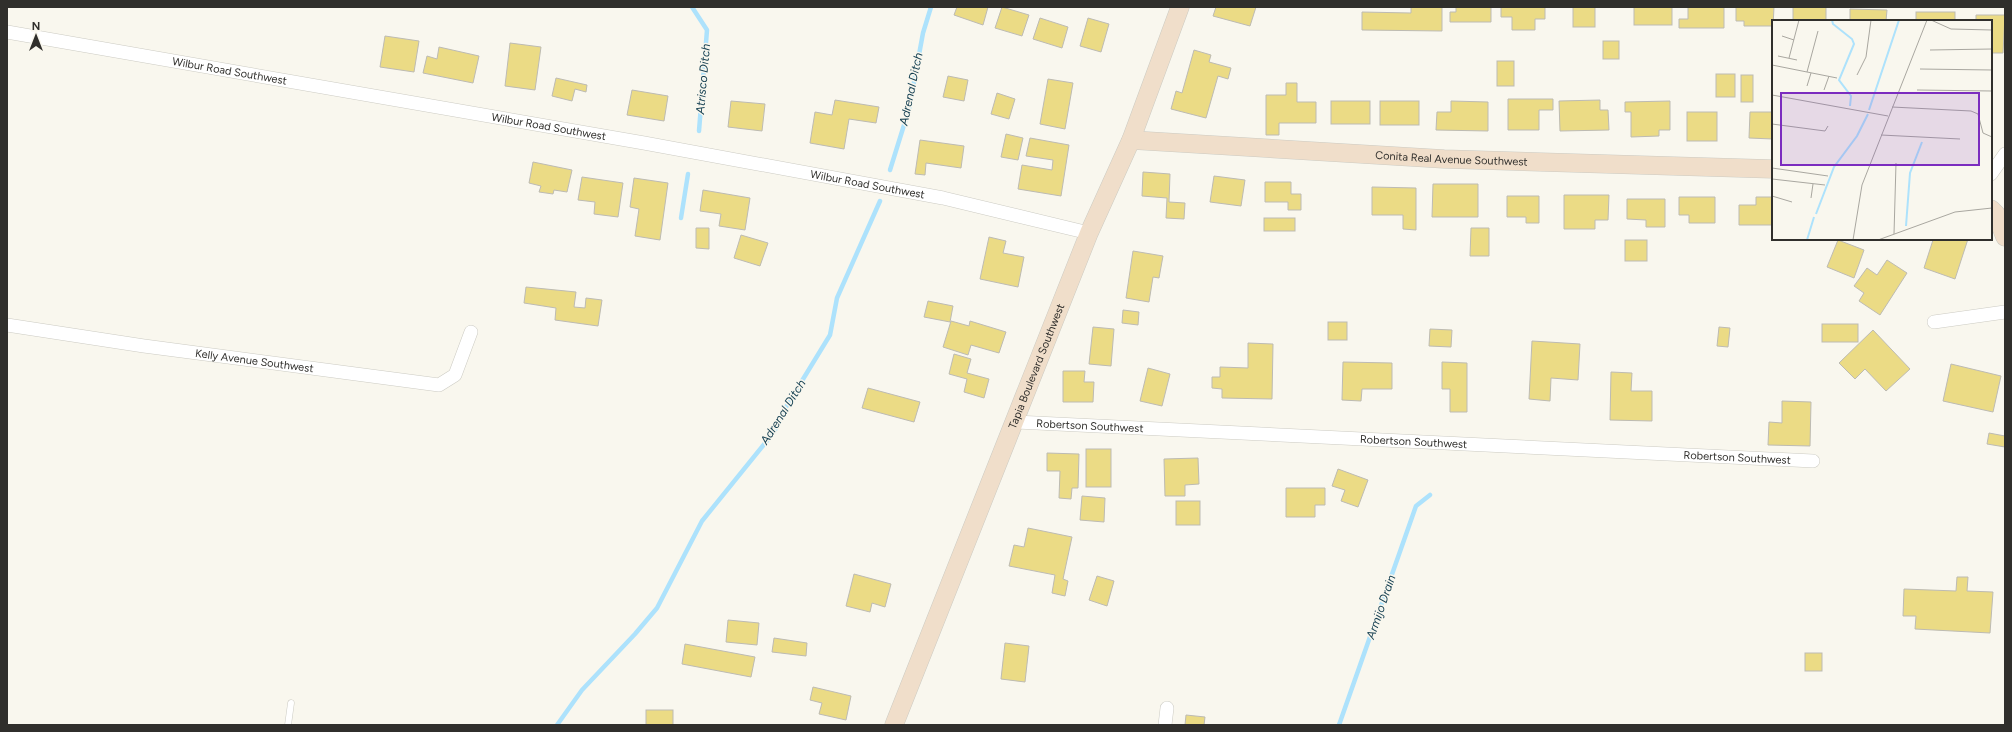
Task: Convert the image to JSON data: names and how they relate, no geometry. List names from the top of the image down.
{
  "streets": {
    "street": [
      "Wilbur Road Southwest",
      "Conita Real Avenue Southwest",
      "Kelly Avenue Southwest",
      "Tapia Boulevard Southwest",
      "Robertson Southwest"
    ]
  },
  "crossings": [
    ["Wilbur Road Southwest", "Tapia Boulevard Southwest"],
    ["Conita Real Avenue Southwest", "Tapia Boulevard Southwest"],
    ["Tapia Boulevard Southwest", "Robertson Southwest"]
  ],
  "water": ["Atrisco Ditch", "Adrenal Ditch", "Armijo Drain"],
  "north": "top"
}
